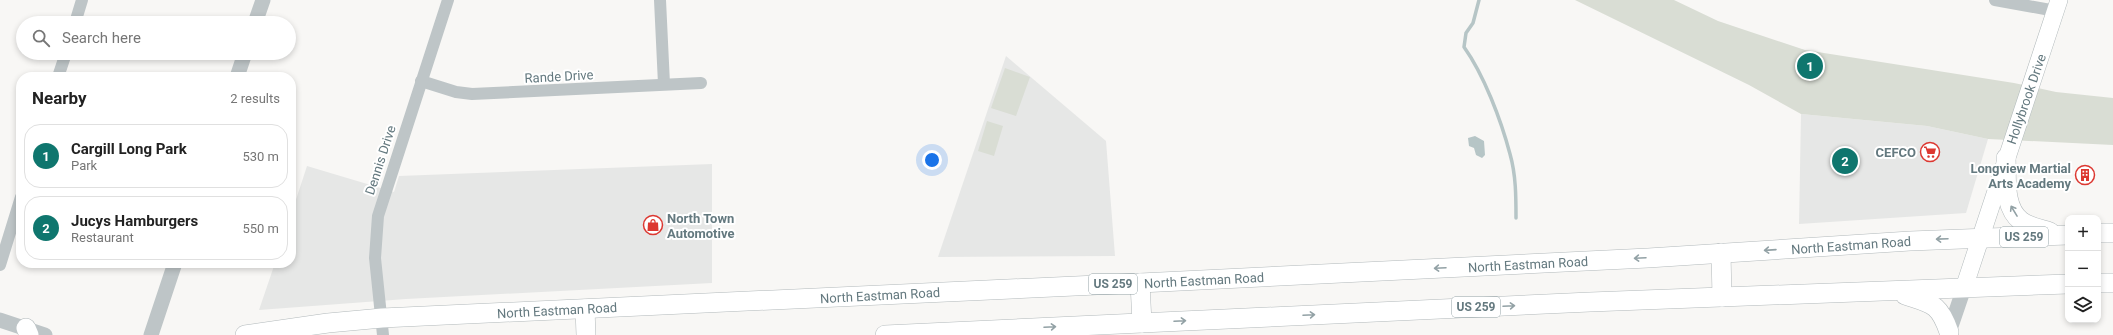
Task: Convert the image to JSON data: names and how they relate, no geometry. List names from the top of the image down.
{
  "streets": {
    "main road": ["Hollybrook Drive", "US 259", "North Eastman Road"],
    "street": ["Rande Drive", "Dennis Drive"]
  },
  "crossings": [
    ["Rande Drive", "Dennis Drive"],
    ["Hollybrook Drive", "US 259"],
    ["Hollybrook Drive", "North Eastman Road"],
    ["Dennis Drive", "North Eastman Road"]
  ],
  "places": {
    "supermarket": ["CEFCO"],
    "building": ["Longview Martial Arts Academy"],
    "shop": ["North Town Automotive"]
  },
  "page": {
    "search": "Search here",
    "pins": ["1", "2"],
    "heading": ["Nearby", "2 results"],
    "list": [
      {
        "mark": "1",
        "name": "Cargill Long Park",
        "note": "Park",
        "value": "530 m"
      },
      {
        "mark": "2",
        "name": "Jucys Hamburgers",
        "note": "Restaurant",
        "value": "550 m"
      }
    ],
    "map_buttons": ["+", "−"]
  }
}
